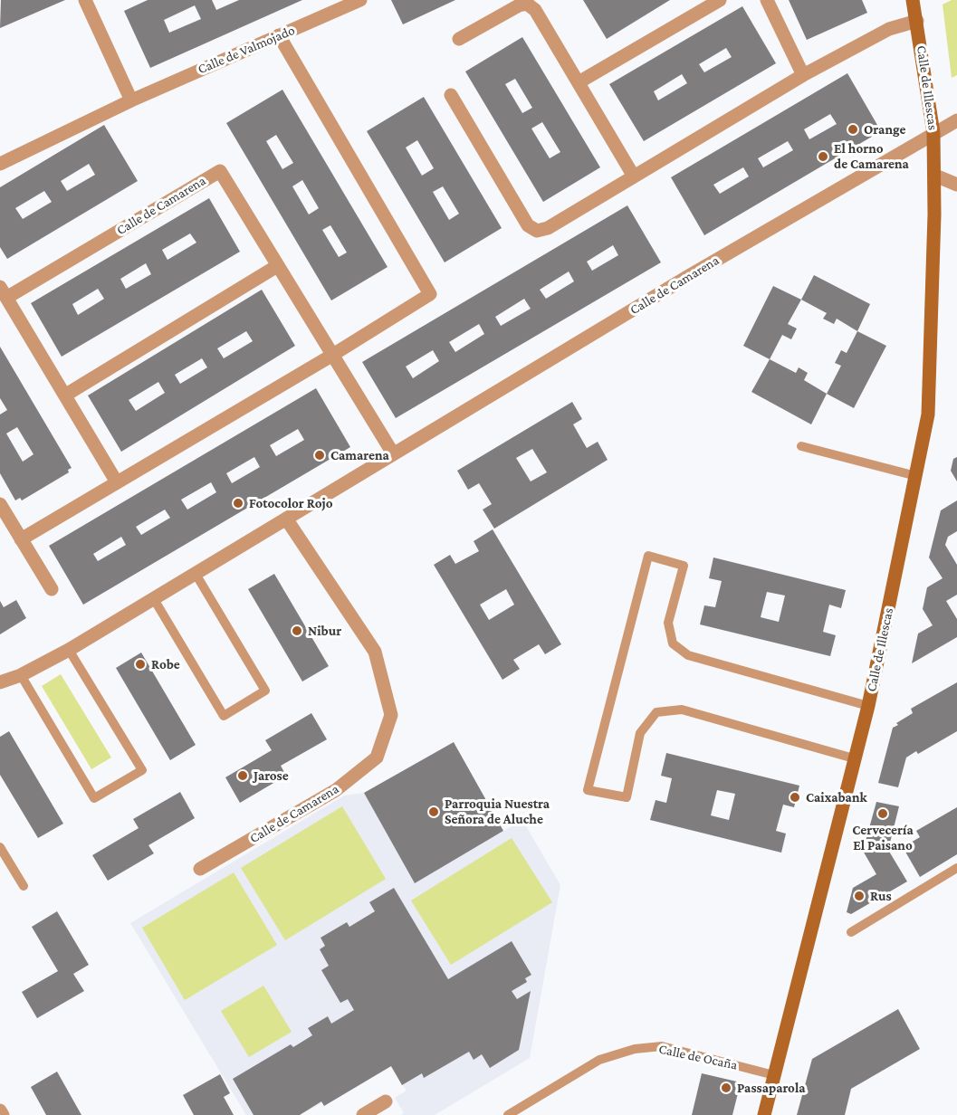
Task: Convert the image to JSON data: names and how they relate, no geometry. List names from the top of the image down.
{
  "streets": {
    "street": ["Calle de Valmojado", "Calle de Illescas", "Calle de Camarena"],
    "lane": ["Calle de Ocaña"]
  },
  "crossings": [
    ["Calle de Illescas", "Calle de Camarena"],
    ["Calle de Illescas", "Calle de Ocaña"]
  ],
  "places": [
    "Orange",
    "El horno de Camarena",
    "Camarena",
    "Fotocolor Rojo",
    "Nibur",
    "Robe",
    "Jarose",
    "Caixabank",
    "Parroquia Nuestra Señora de Aluche",
    "Cervecería El Paisano",
    "Rus",
    "Passaparola"
  ]
}
